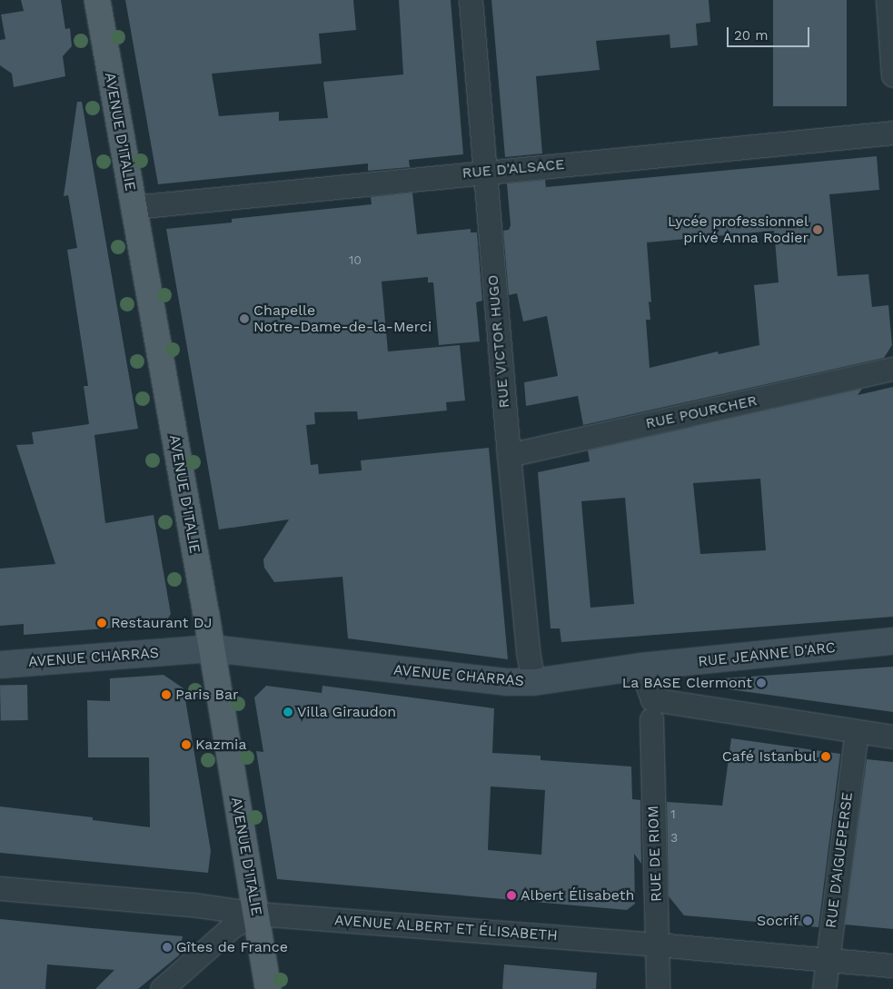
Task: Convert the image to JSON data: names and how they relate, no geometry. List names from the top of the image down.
{
  "streets": {
    "main road": ["AVENUE D'ITALIE"],
    "street": [
      "RUE D'ALSACE",
      "RUE VICTOR HUGO",
      "RUE POURCHER",
      "RUE JEANNE D'ARC",
      "AVENUE CHARRAS",
      "RUE DE RIOM",
      "RUE D'AIGUEPERSE",
      "AVENUE ALBERT ET ÉLISABETH"
    ]
  },
  "crossings": [
    ["AVENUE D'ITALIE", "RUE D'ALSACE"],
    ["AVENUE D'ITALIE", "AVENUE CHARRAS"],
    ["AVENUE D'ITALIE", "AVENUE ALBERT ET ÉLISABETH"],
    ["RUE D'ALSACE", "RUE VICTOR HUGO"],
    ["RUE VICTOR HUGO", "RUE POURCHER"],
    ["RUE VICTOR HUGO", "AVENUE CHARRAS"],
    ["RUE JEANNE D'ARC", "AVENUE CHARRAS"],
    ["RUE DE RIOM", "AVENUE ALBERT ET ÉLISABETH"],
    ["RUE D'AIGUEPERSE", "AVENUE ALBERT ET ÉLISABETH"]
  ],
  "places": [
    "Lycée professionnel privé Anna Rodier",
    "Chapelle Notre-Dame-de-la-Merci",
    "Restaurant DJ",
    "La BASE Clermont",
    "Paris Bar",
    "Villa Giraudon",
    "Kazmia",
    "Café Istanbul",
    "Albert Élisabeth",
    "Socrif",
    "Gîtes de France"
  ],
  "house_numbers": ["10", "1", "3"],
  "scale_bar": "20 m"
}
